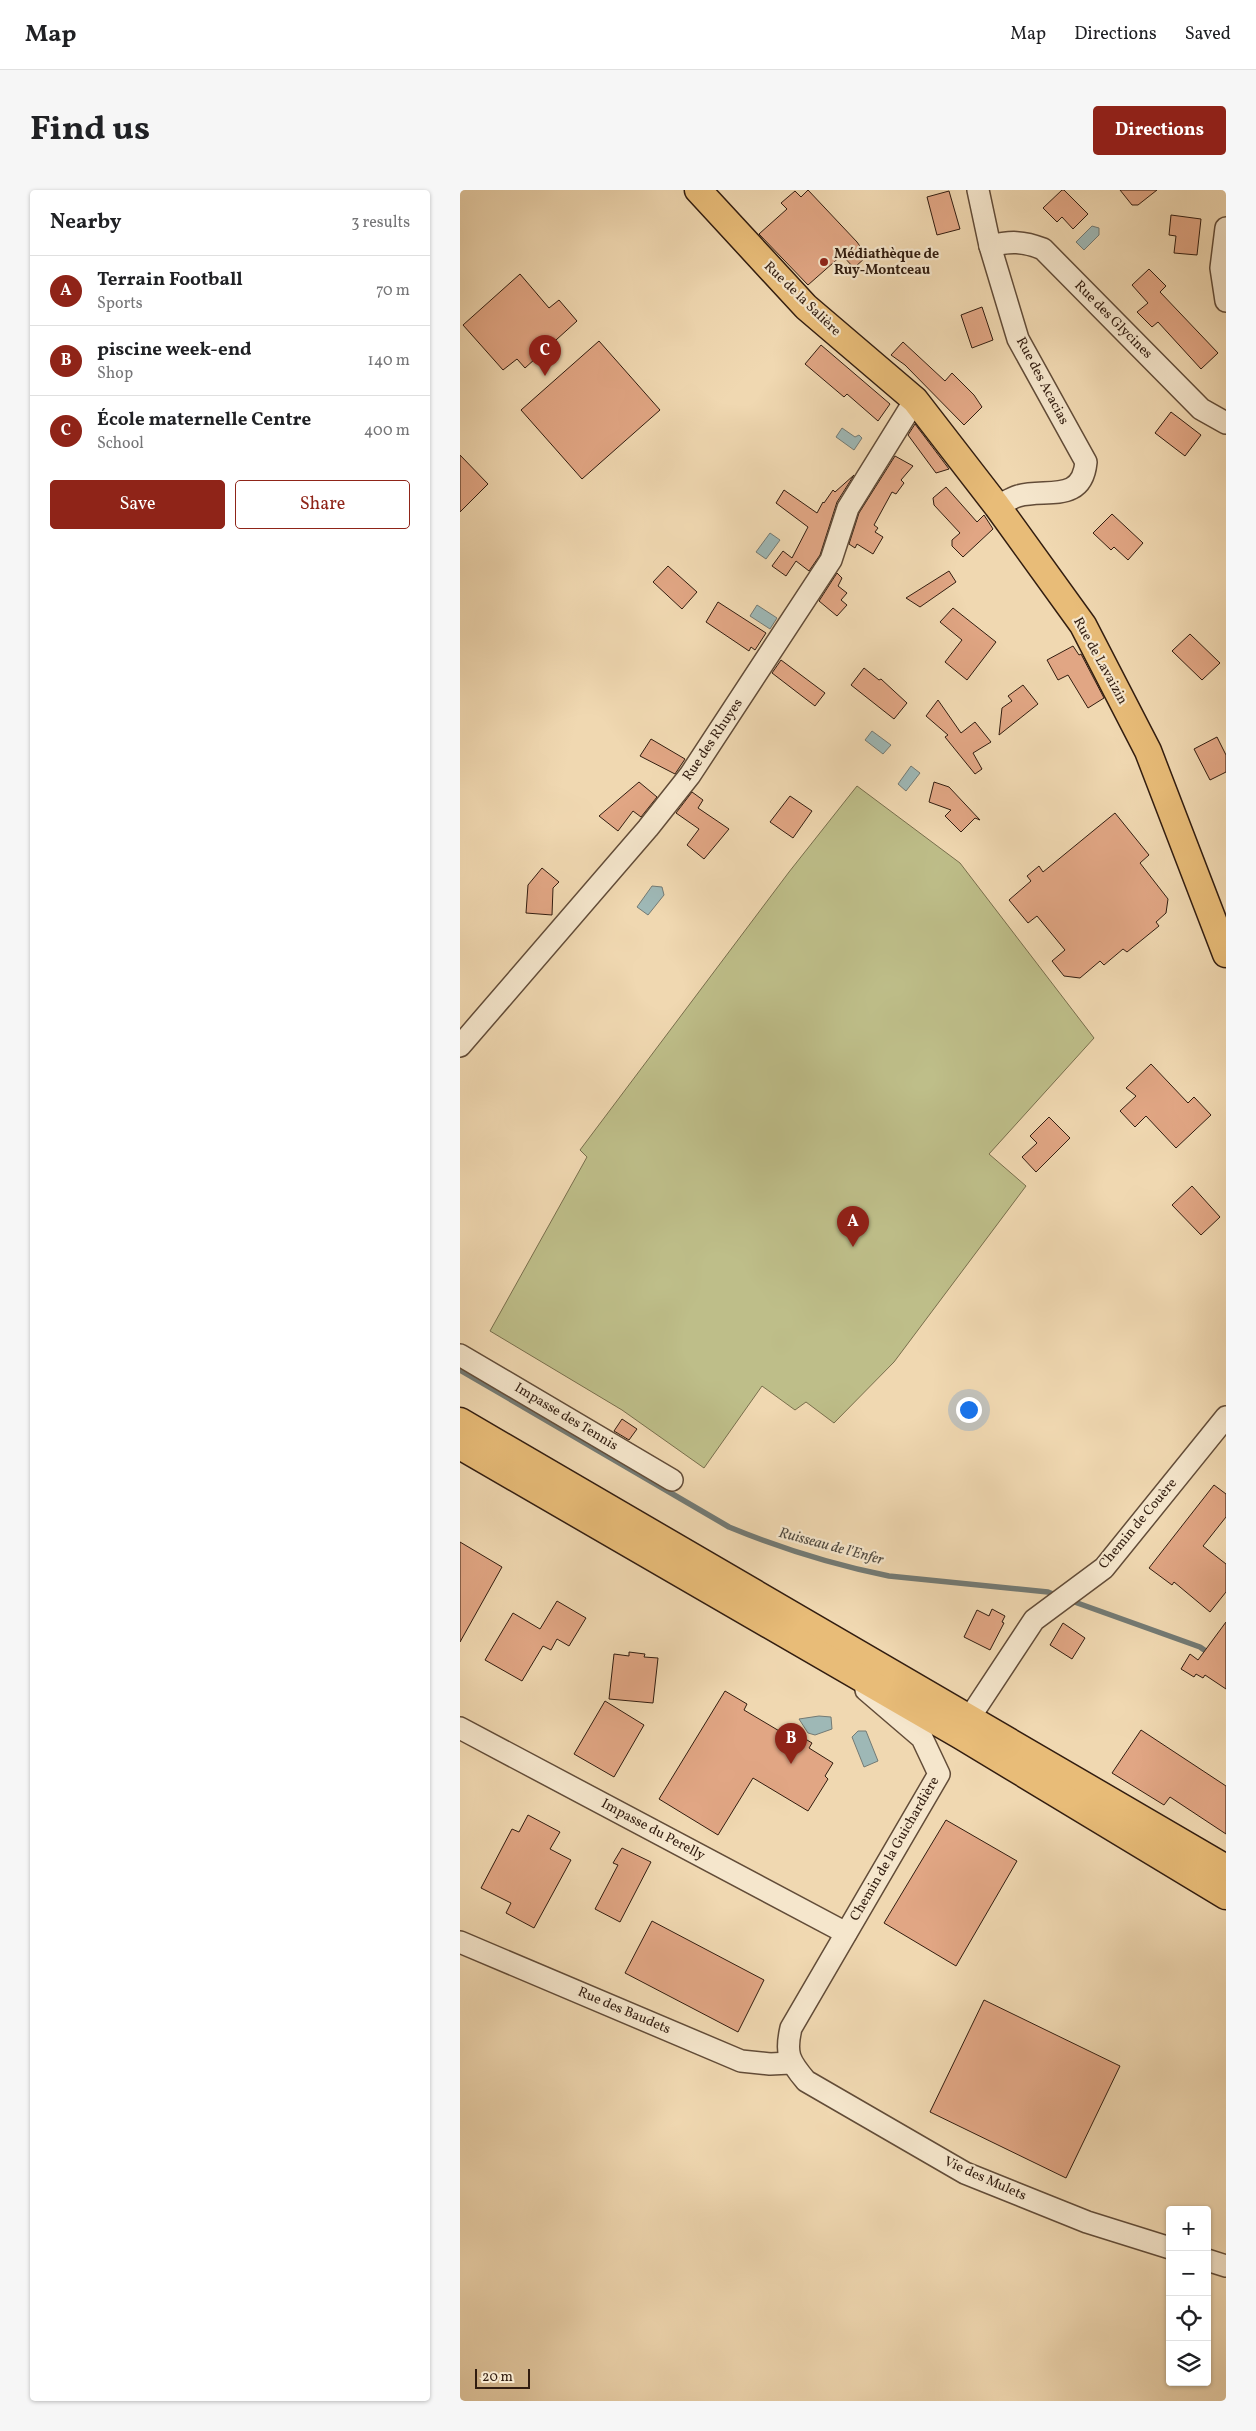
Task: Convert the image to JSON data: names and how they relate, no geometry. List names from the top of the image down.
{
  "streets": {
    "main road": ["Rue de la Salière", "Rue de Lavaizin"],
    "street": [
      "Rue des Glycines",
      "Rue des Acacias",
      "Rue des Rhuyes",
      "Impasse des Tennis",
      "Chemin de Couère",
      "Impasse du Perelly",
      "Chemin de la Guichardière",
      "Rue des Baudets",
      "Vie des Mulets"
    ]
  },
  "crossings": [
    ["Rue de la Salière", "Rue de Lavaizin"],
    ["Rue de la Salière", "Rue des Rhuyes"],
    ["Rue des Glycines", "Rue des Acacias"],
    ["Rue des Acacias", "Rue de Lavaizin"],
    ["Rue de Lavaizin", "Rue des Rhuyes"],
    ["Impasse du Perelly", "Chemin de la Guichardière"],
    ["Chemin de la Guichardière", "Rue des Baudets"],
    ["Chemin de la Guichardière", "Vie des Mulets"],
    ["Rue des Baudets", "Vie des Mulets"]
  ],
  "water": ["Ruisseau de l'Enfer"],
  "places": ["Médiathèque de Ruy-Montceau"],
  "scale_bar": "20 m",
  "page": {
    "header": "Map",
    "nav": ["Map", "Directions", "Saved"],
    "title": "Find us",
    "buttons": [
      "Directions",
      ["Save", "Share"]
    ],
    "heading": ["Nearby", "3 results"],
    "list": [
      {
        "mark": "A",
        "name": "Terrain Football",
        "note": "Sports",
        "value": "70 m"
      },
      {
        "mark": "B",
        "name": "piscine week-end",
        "note": "Shop",
        "value": "140 m"
      },
      {
        "mark": "C",
        "name": "École maternelle Centre",
        "note": "School",
        "value": "400 m"
      }
    ],
    "pins": ["C", "A", "B"],
    "map_buttons": ["+", "−"],
    "scale": "20 m"
  }
}
